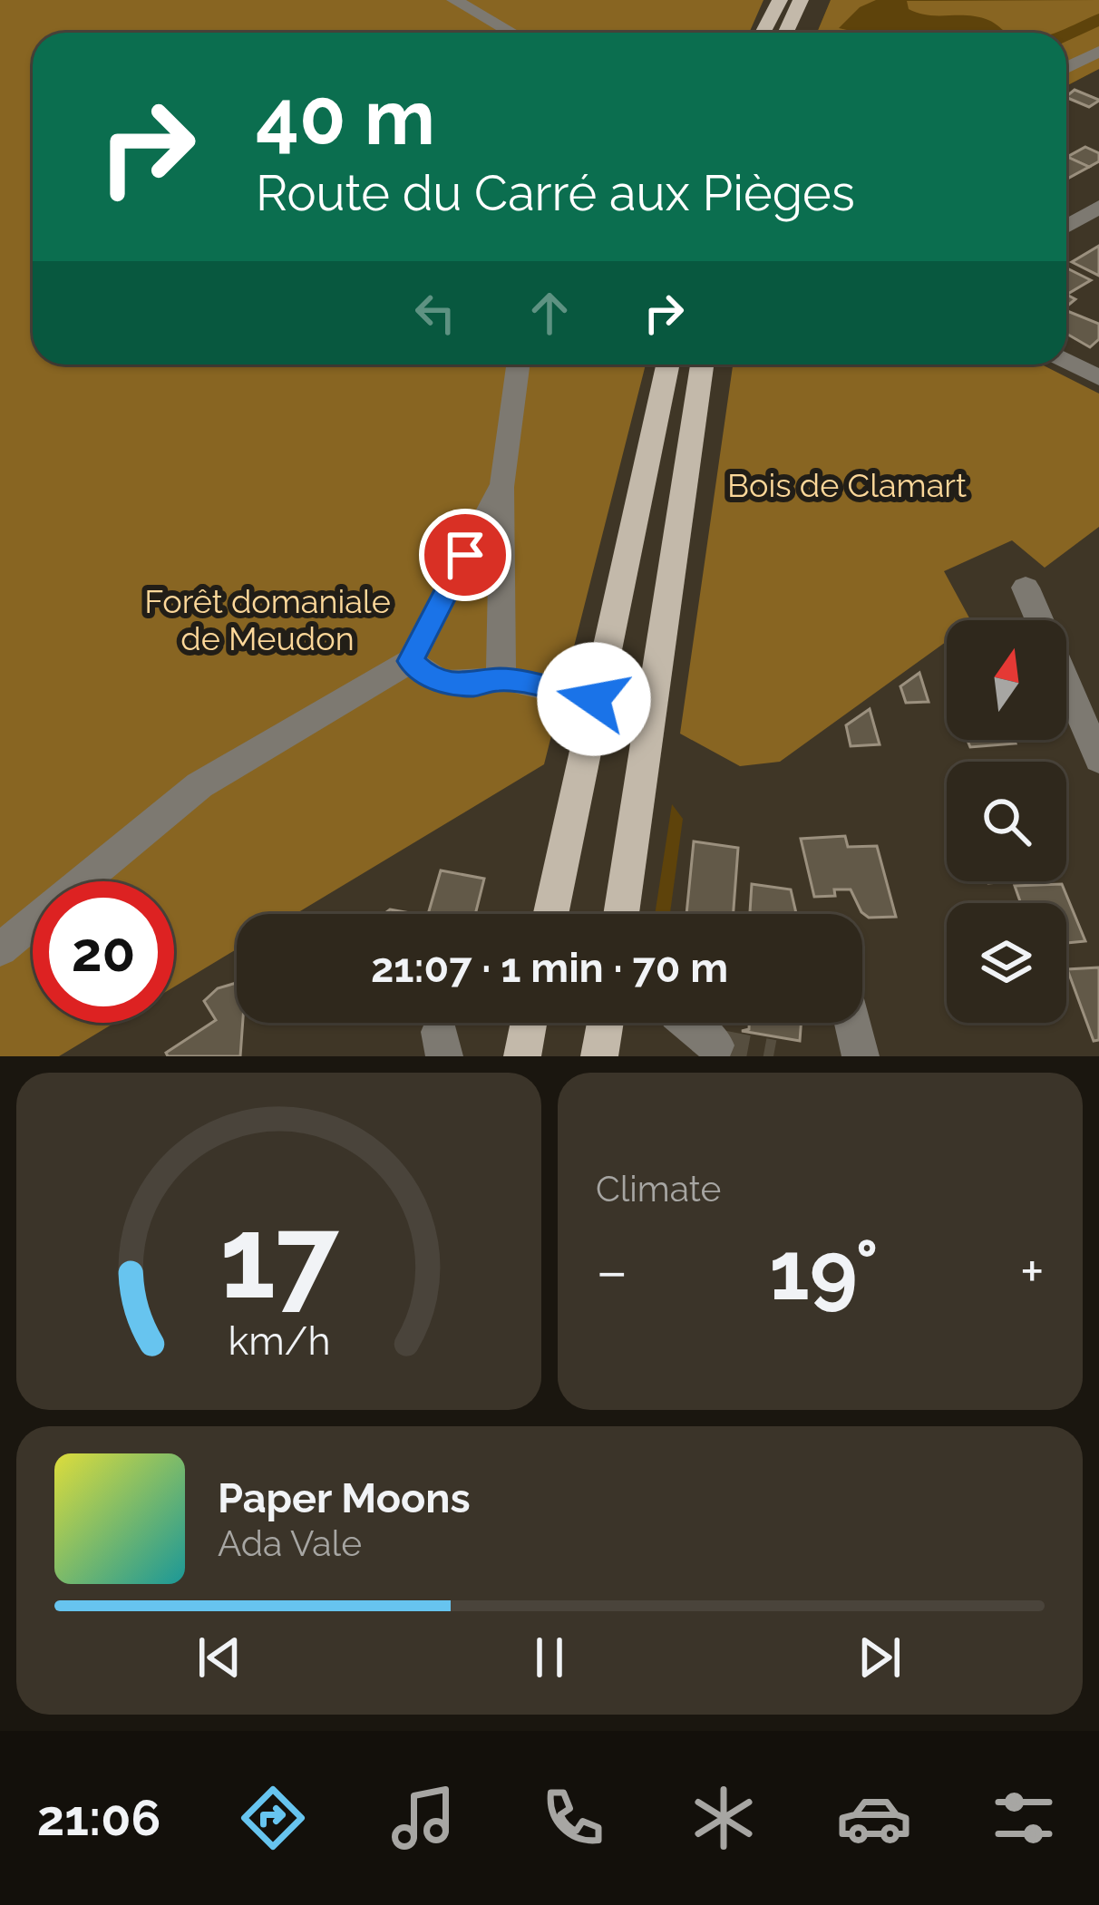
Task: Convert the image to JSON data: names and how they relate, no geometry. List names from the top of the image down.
{
  "parks": ["Bois de Clamart", "Forêt domaniale de Meudon"],
  "north": "top",
  "page": {
    "turn": ["40 m", "Route du Carré aux Pièges"],
    "limit": "20",
    "trip": "21:07 · 1 min · 70 m",
    "tile": "Climate",
    "heat": ["−", "19°", "+"],
    "song": ["Paper Moons", "Ada Vale"],
    "tabs": "21:06",
    "gauge": ["17", "km/h"]
  }
}
